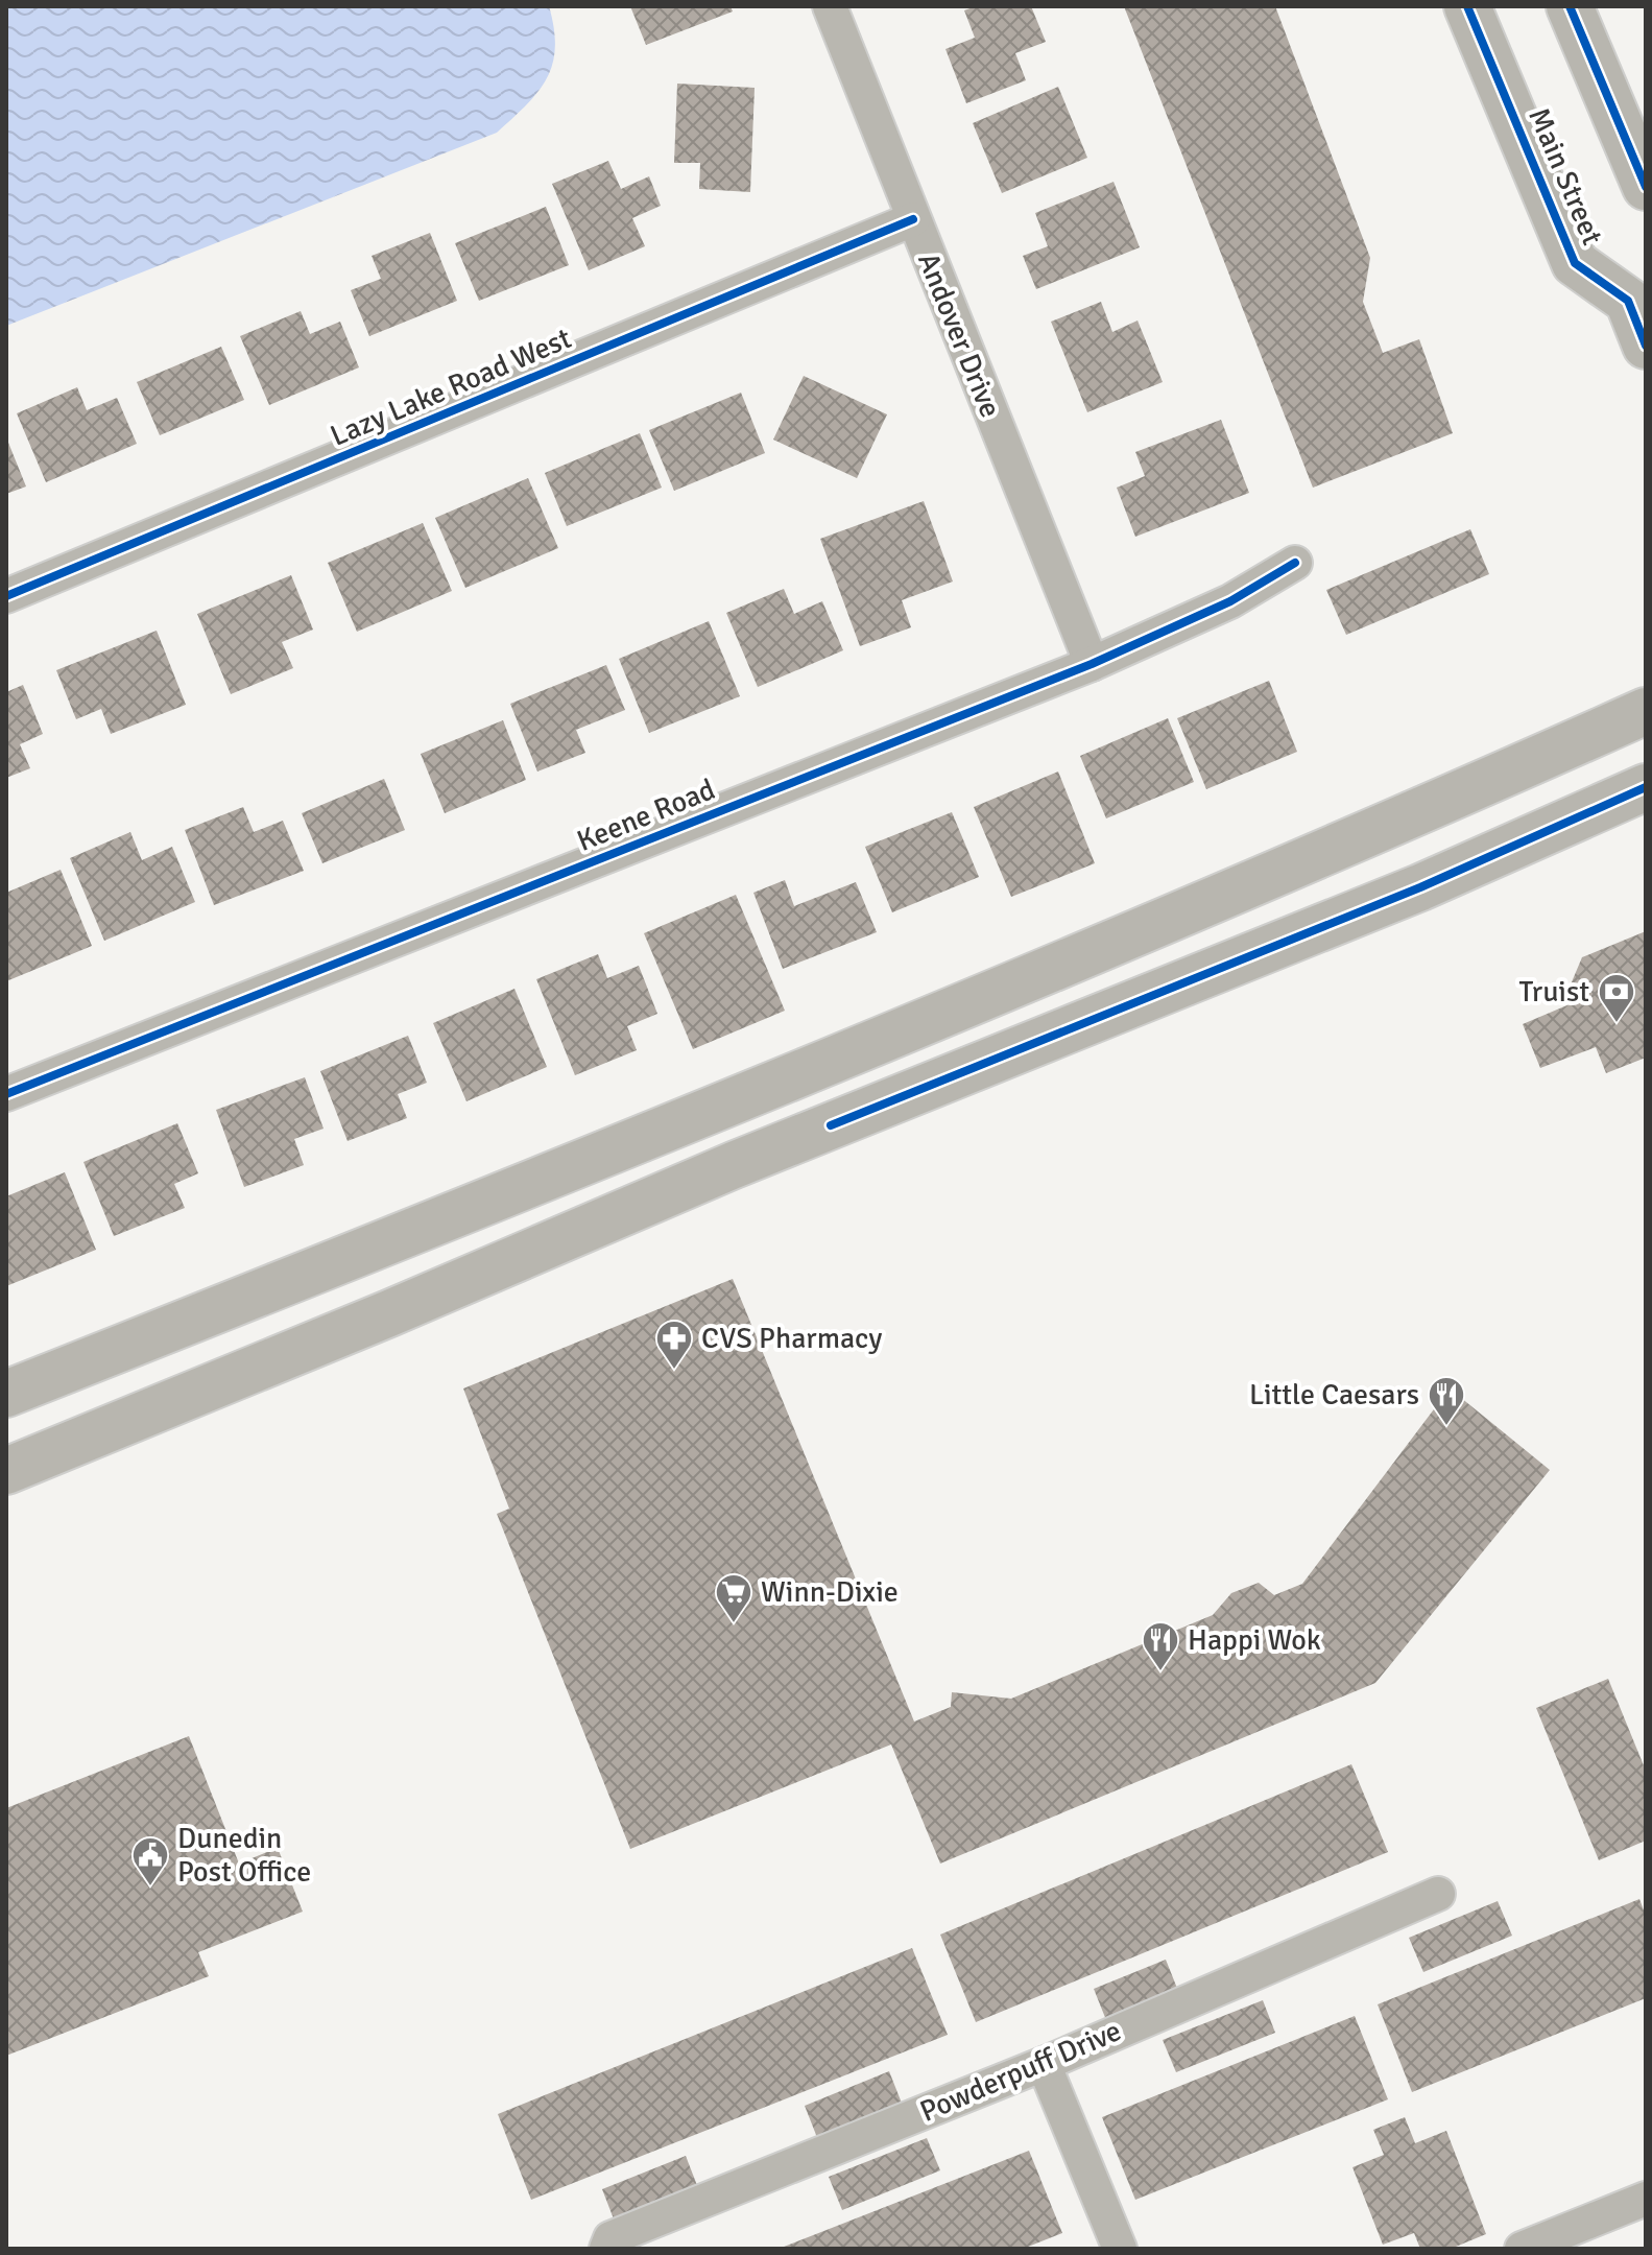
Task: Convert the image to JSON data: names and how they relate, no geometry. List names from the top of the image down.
{
  "streets": {
    "main road": ["Main Street"],
    "street": [
      "Andover Drive",
      "Lazy Lake Road West",
      "Keene Road",
      "Powderpuff Drive"
    ]
  },
  "crossings": [
    ["Andover Drive", "Lazy Lake Road West"],
    ["Andover Drive", "Keene Road"]
  ],
  "places": {
    "bank": ["Truist"],
    "pharmacy": ["CVS Pharmacy"],
    "restaurant": ["Little Caesars", "Happi Wok"],
    "supermarket": ["Winn-Dixie"],
    "public building": ["Dunedin Post Office"]
  }
}
